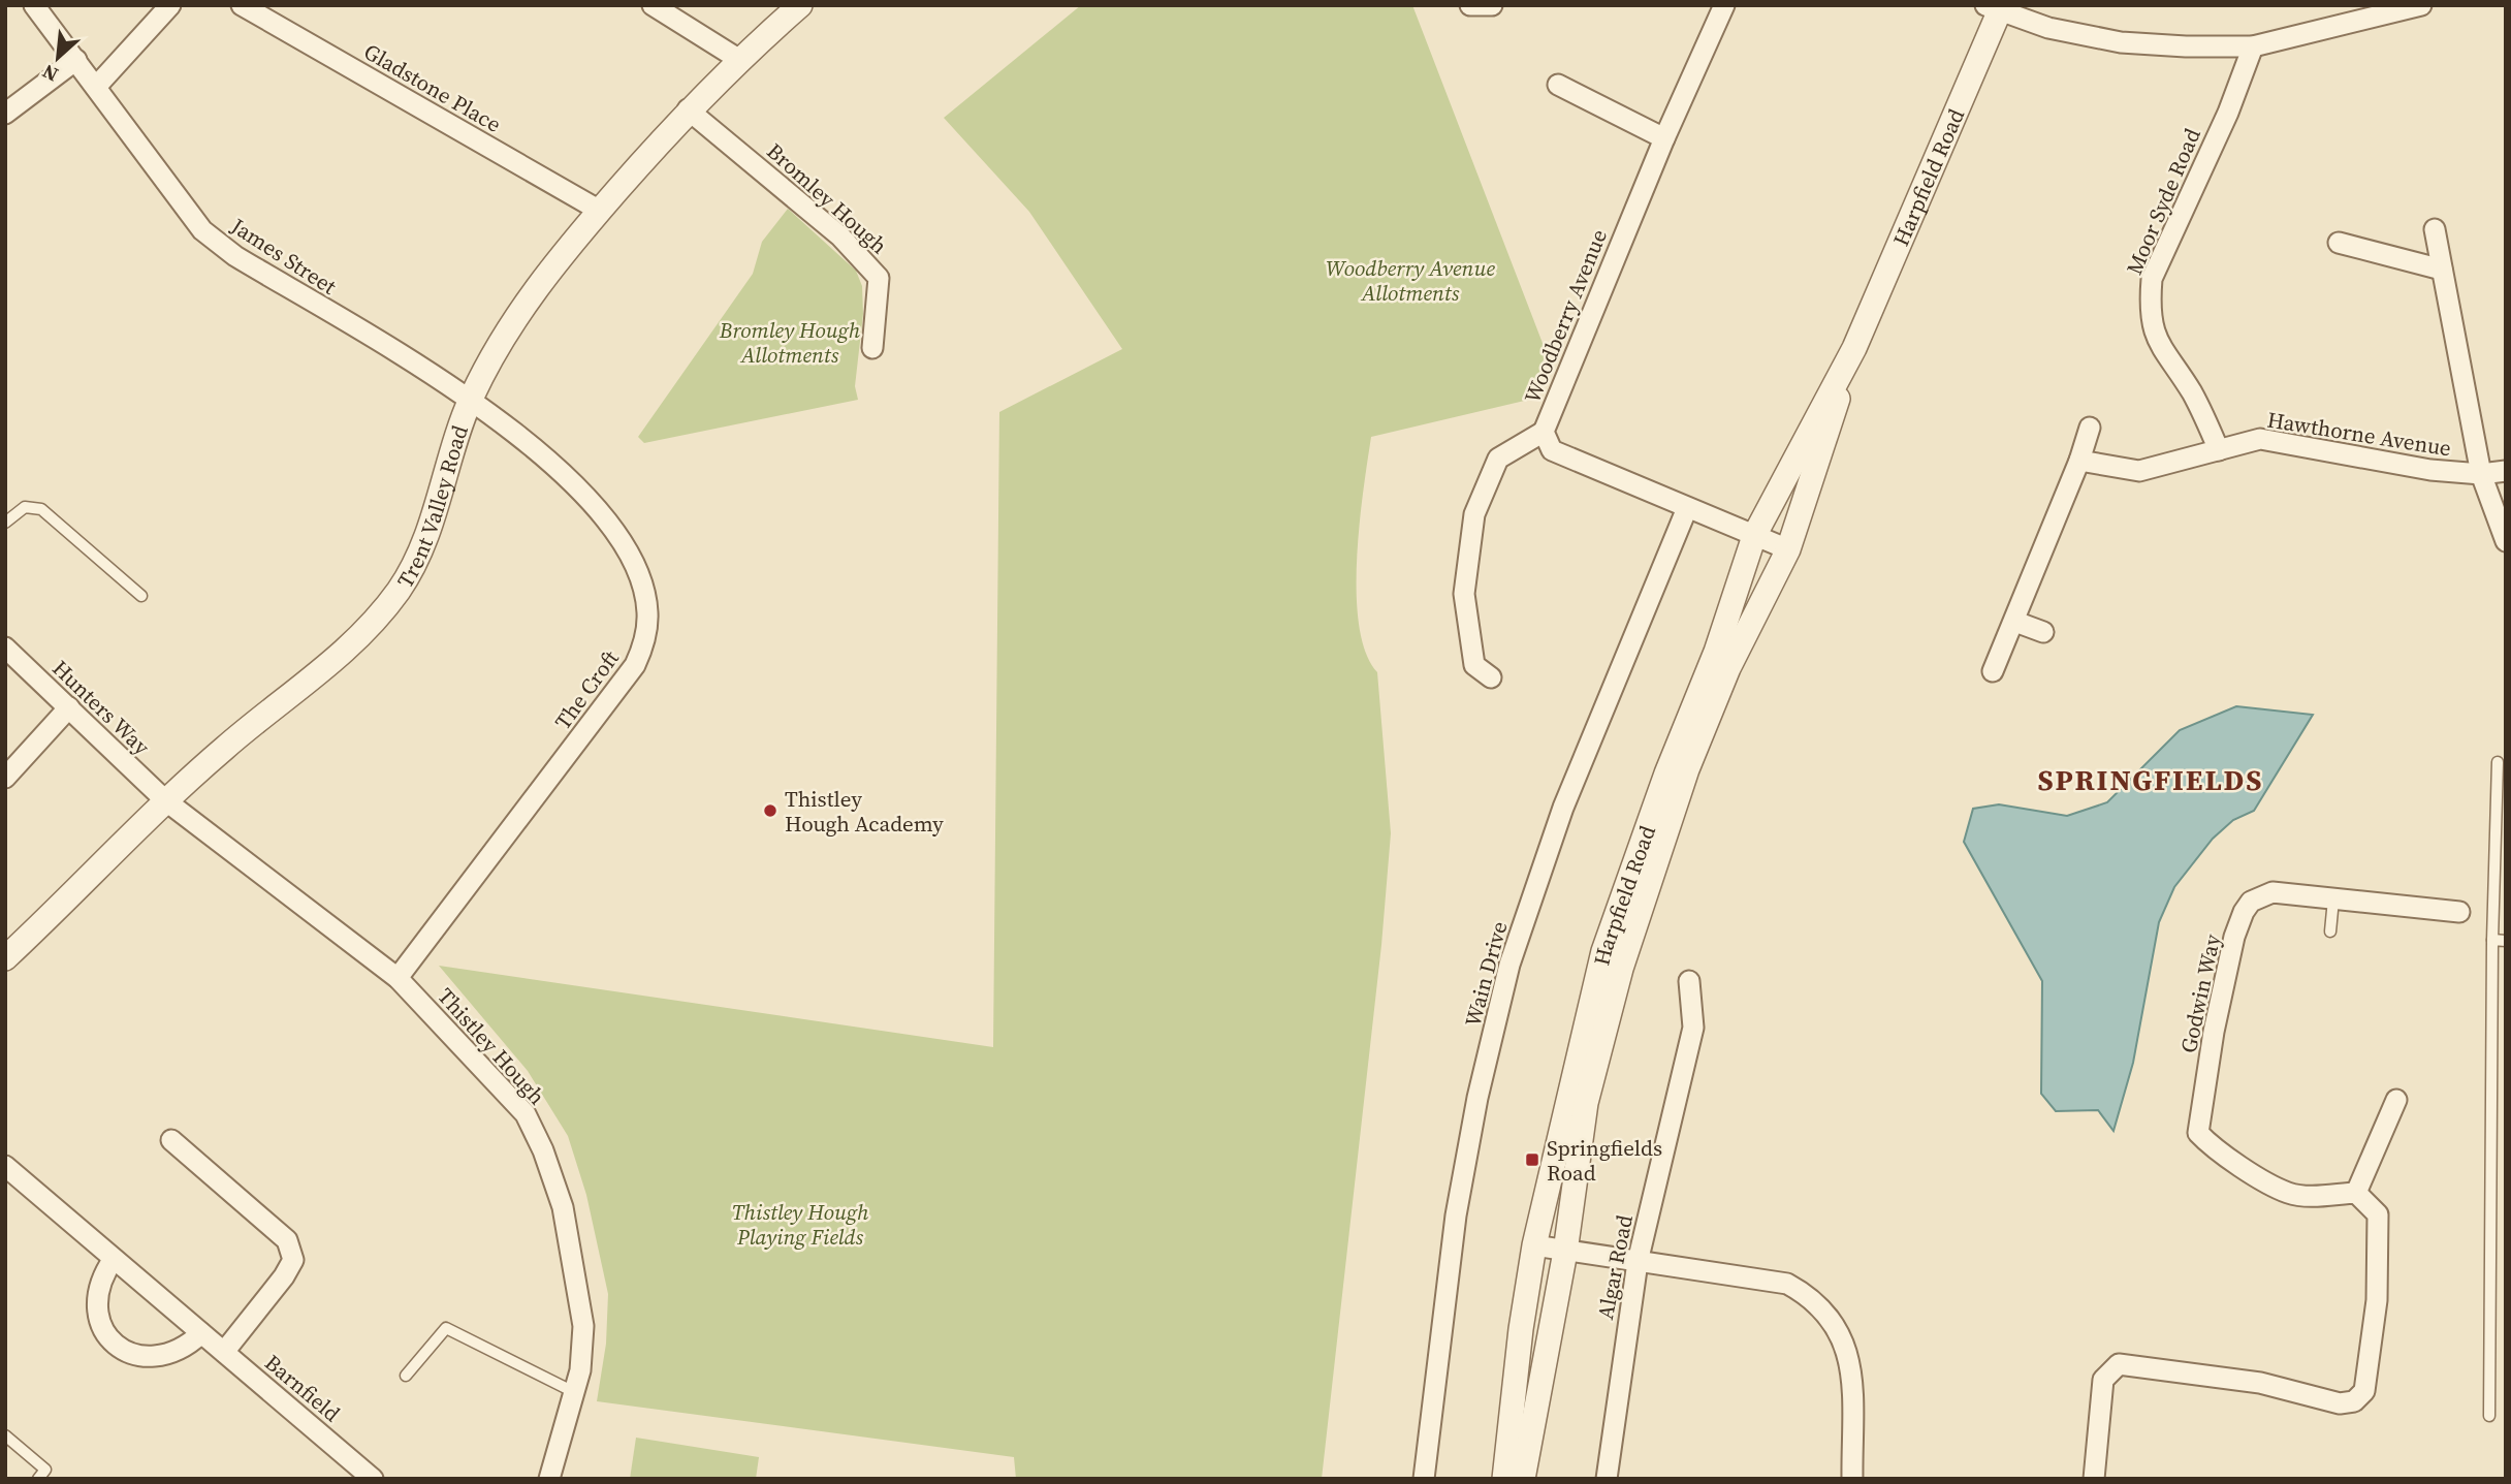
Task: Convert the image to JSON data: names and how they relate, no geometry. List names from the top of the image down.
{
  "streets": {
    "street": [
      "Gladstone Place",
      "Harpfield Road",
      "Bromley Hough",
      "Moor Syde Road",
      "James Street",
      "Woodberry Avenue",
      "Hawthorne Avenue",
      "Trent Valley Road",
      "The Croft",
      "Hunters Way",
      "Wain Drive",
      "Godwin Way",
      "Thistley Hough",
      "Algar Road",
      "Barnfield"
    ]
  },
  "crossings": [
    ["Gladstone Place", "Trent Valley Road"],
    ["Harpfield Road", "Woodberry Avenue"],
    ["Bromley Hough", "Trent Valley Road"],
    ["Moor Syde Road", "Hawthorne Avenue"],
    ["James Street", "Trent Valley Road"],
    ["James Street", "The Croft"],
    ["Woodberry Avenue", "Wain Drive"],
    ["Trent Valley Road", "The Croft"],
    ["Trent Valley Road", "Hunters Way"],
    ["Trent Valley Road", "Thistley Hough"],
    ["The Croft", "Thistley Hough"],
    ["Hunters Way", "Thistley Hough"]
  ],
  "districts": ["SPRINGFIELDS"],
  "parks": ["Woodberry Avenue Allotments", "Bromley Hough Allotments", "Thistley Hough Playing Fields"],
  "places": {
    "other": ["Thistley Hough Academy"],
    "transit": ["Springfields Road"]
  },
  "north": "bottom left"
}
